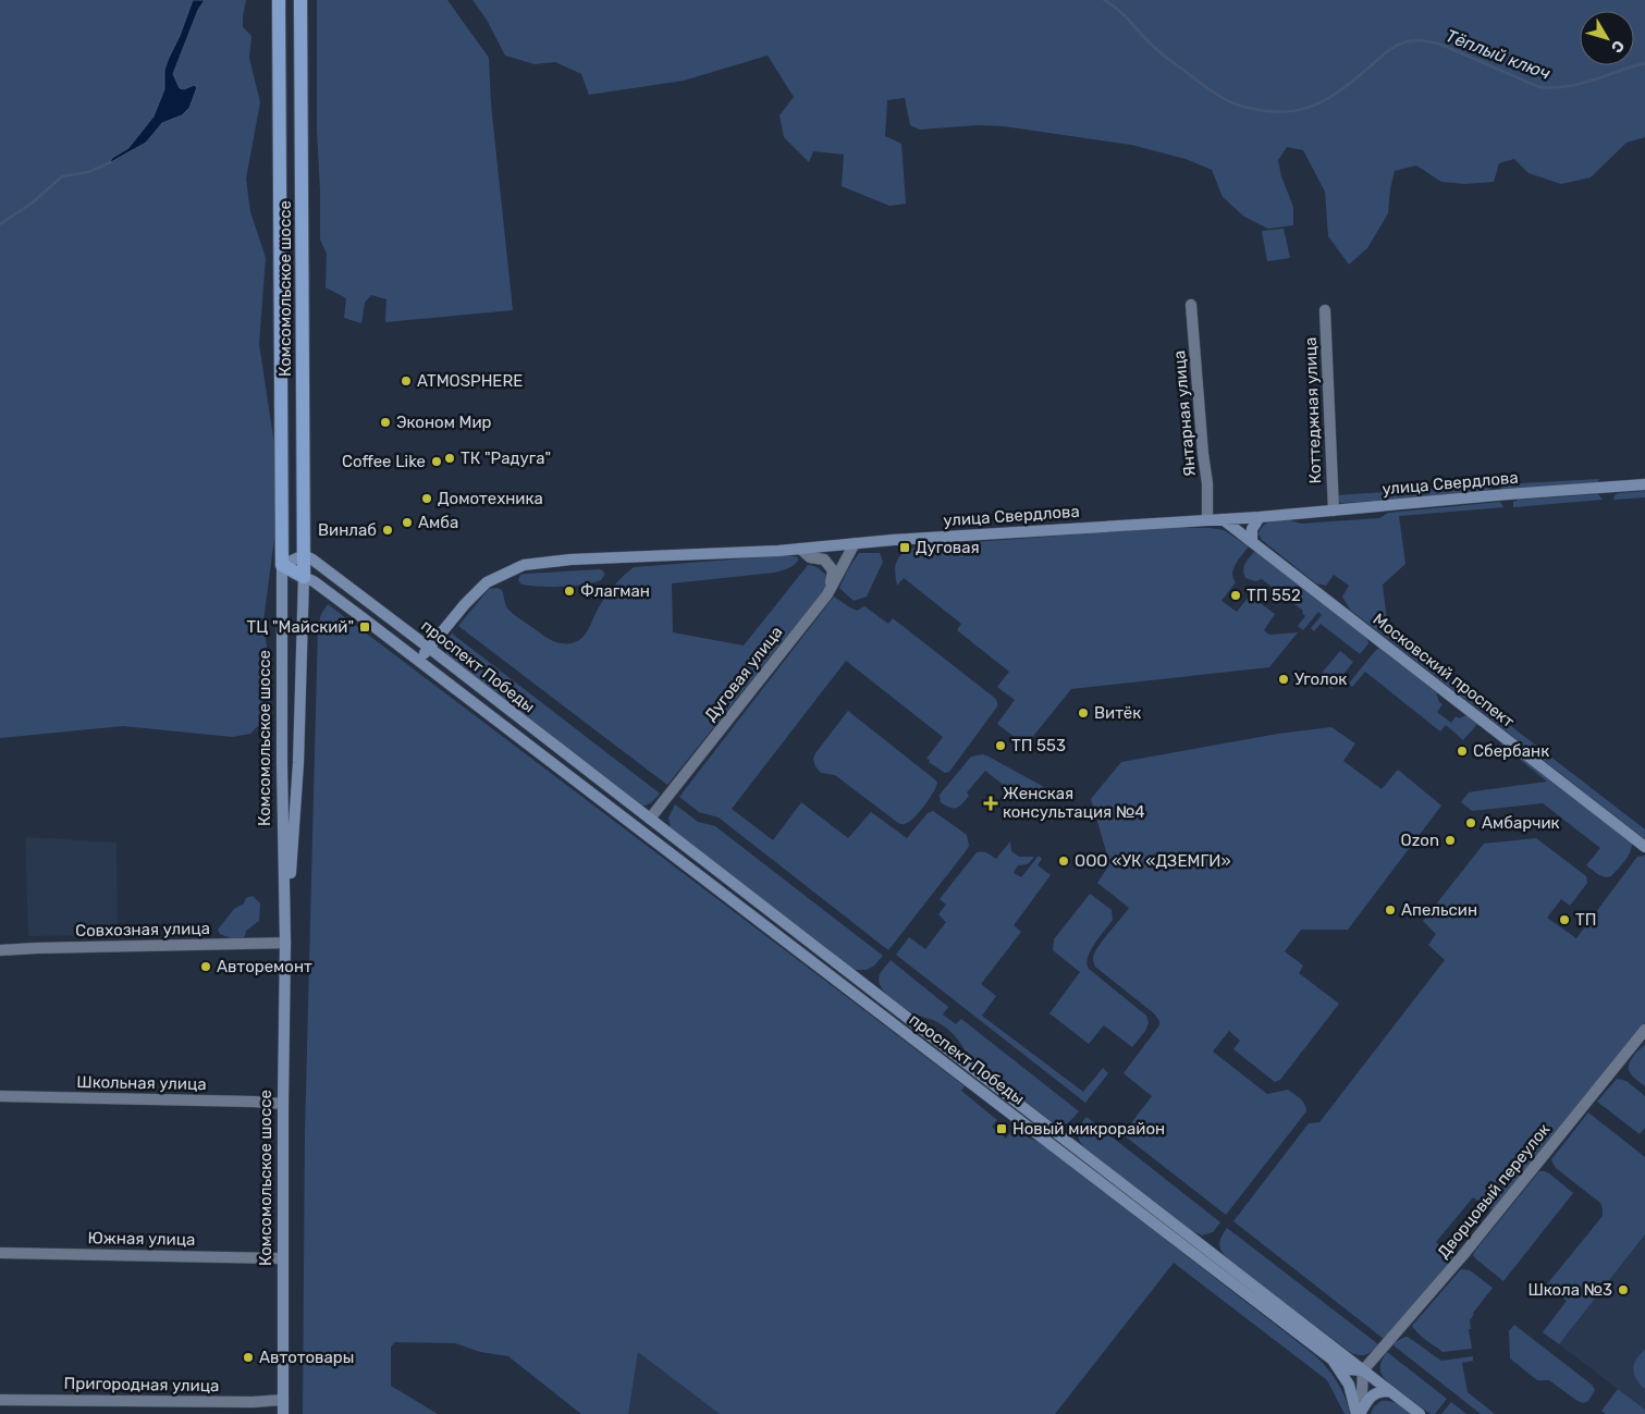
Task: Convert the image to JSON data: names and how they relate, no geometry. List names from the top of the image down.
{
  "streets": {
    "main road": [
      "Комсомольское шоссе",
      "улица Свердлова",
      "проспект Победы",
      "Московский проспект"
    ],
    "street": [
      "Коттеджная улица",
      "Янтарная улица",
      "Дуговая улица",
      "Совхозная улица",
      "Школьная улица",
      "Дворцовый переулок",
      "Южная улица",
      "Пригородная улица"
    ]
  },
  "crossings": [
    ["Комсомольское шоссе", "проспект Победы"],
    ["Комсомольское шоссе", "Совхозная улица"],
    ["Комсомольское шоссе", "Школьная улица"],
    ["Комсомольское шоссе", "Южная улица"],
    ["Комсомольское шоссе", "Пригородная улица"],
    ["Коттеджная улица", "улица Свердлова"],
    ["Янтарная улица", "улица Свердлова"],
    ["улица Свердлова", "проспект Победы"],
    ["улица Свердлова", "Московский проспект"],
    ["улица Свердлова", "Дуговая улица"],
    ["проспект Победы", "Дуговая улица"],
    ["проспект Победы", "Дворцовый переулок"]
  ],
  "water": ["Тёплый ключ"],
  "places": {
    "other": [
      "ATMOSPHERE",
      "Эконом Мир",
      "ТК \"Радуга\"",
      "Coffee Like",
      "Домотехника",
      "Амба",
      "Винлаб",
      "Флагман",
      "ТП 552",
      "Уголок",
      "Витёк",
      "ТП 553",
      "Сбербанк",
      "Амбарчик",
      "Ozon",
      "ООО «УК «ДЗЕМГИ»",
      "Апельсин",
      "ТП",
      "Авторемонт",
      "Школа №3",
      "Автотовары"
    ],
    "transit": ["Дуговая", "ТЦ \"Майский\"", "Новый микрорайон"],
    "health": ["Женская консультация №4"]
  },
  "north": "bottom right"
}
